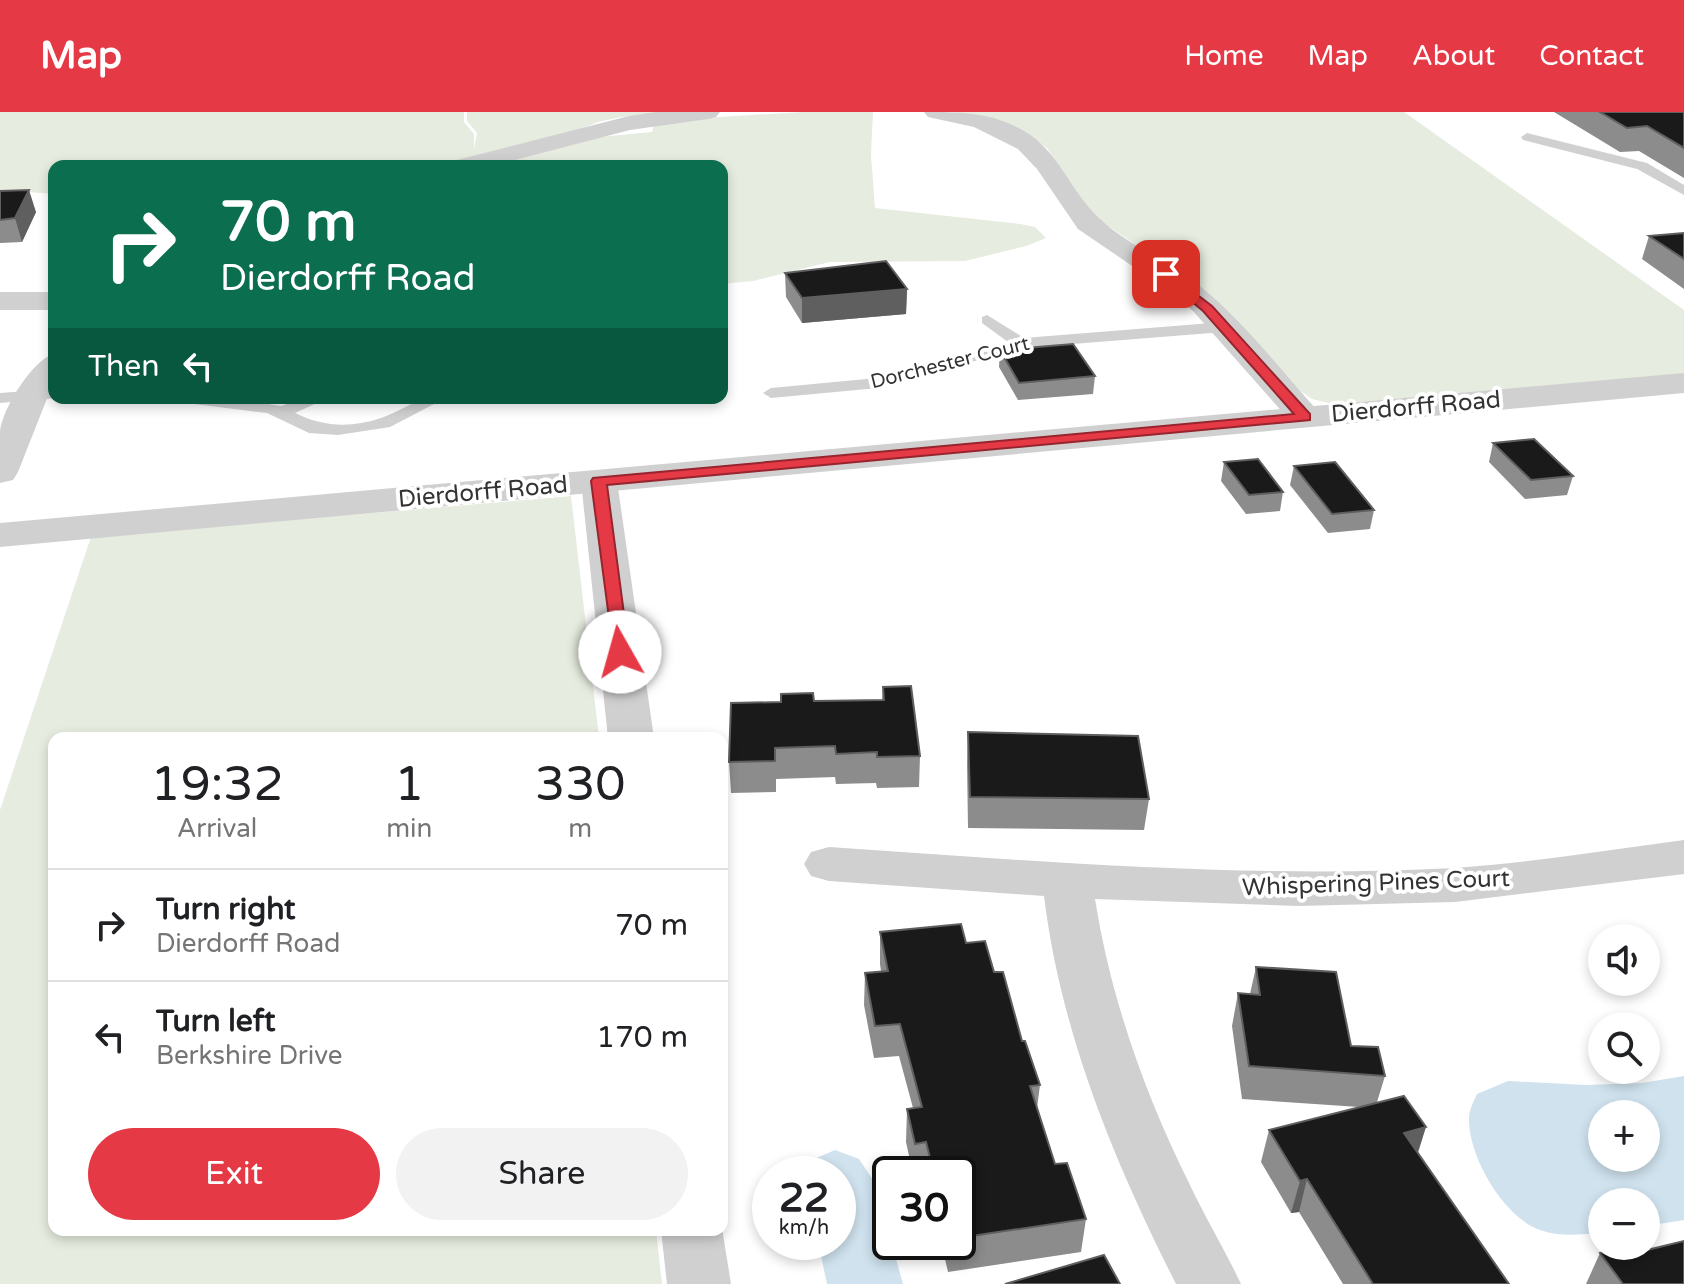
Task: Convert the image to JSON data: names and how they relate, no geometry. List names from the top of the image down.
{
  "streets": {
    "street": ["Dierdorff Road", "Whispering Pines Court"],
    "lane": ["Dorchester Court"]
  },
  "page": {
    "header": "Map",
    "nav": [
      "Home",
      "Map",
      "About",
      "Contact"
    ],
    "turn": ["70 m", "Dierdorff Road"],
    "then": "Then",
    "eta": [
      "19:32",
      "Arrival",
      "1",
      "min",
      "330",
      "m"
    ],
    "list": [
      {
        "name": "Turn right",
        "note": "Dierdorff Road",
        "value": "70 m"
      },
      {
        "name": "Turn left",
        "note": "Berkshire Drive",
        "value": "170 m"
      }
    ],
    "map_buttons": ["+", "−"],
    "buttons": ["Exit", "Share"],
    "speed": "22 km/h",
    "limit": "30"
  }
}
